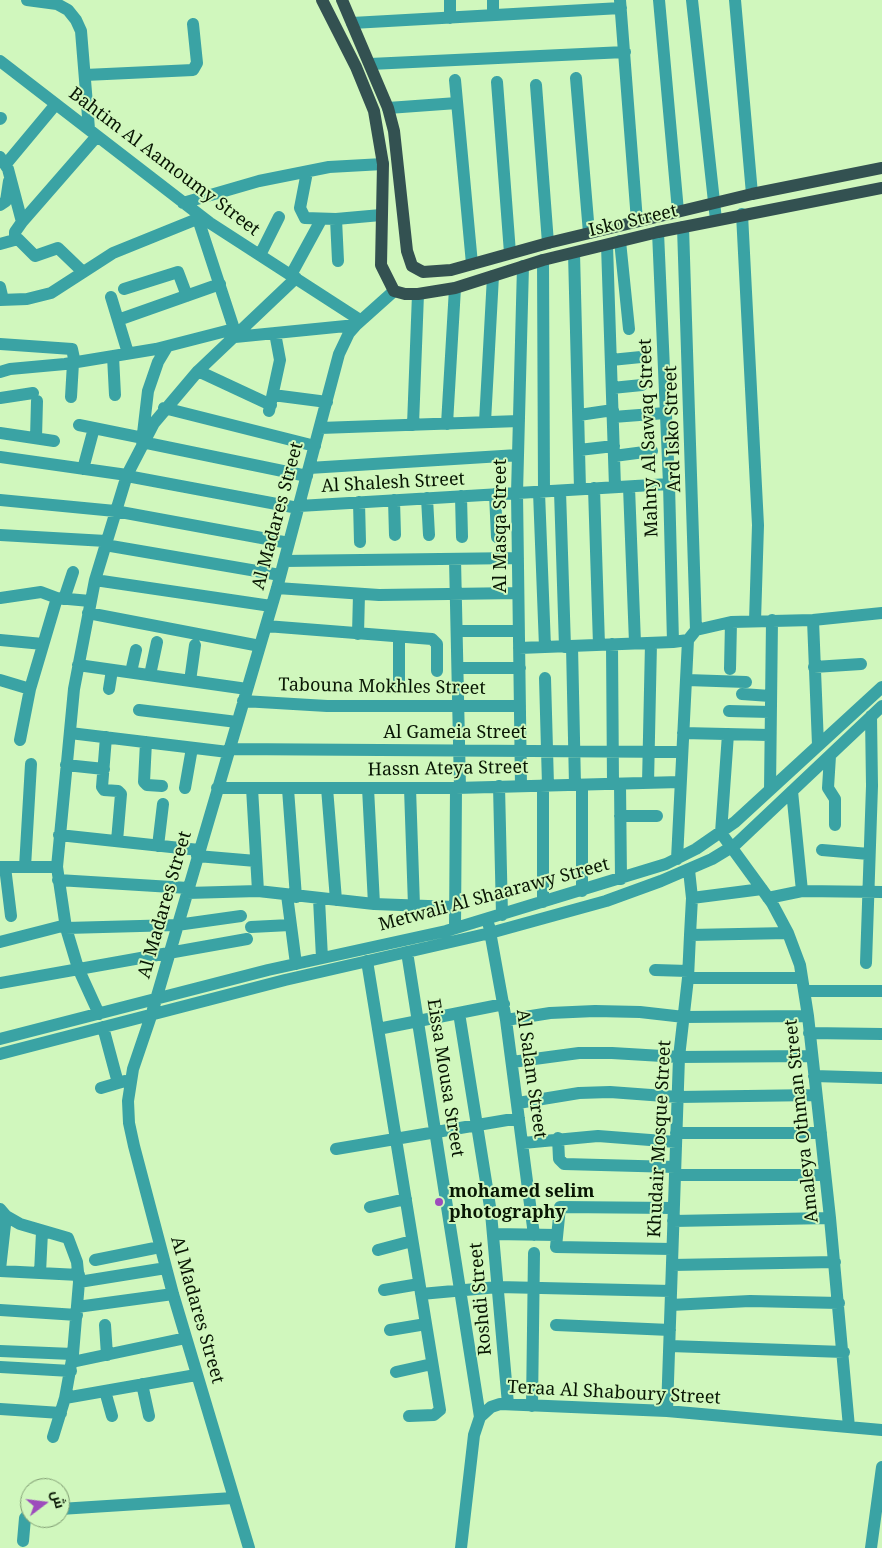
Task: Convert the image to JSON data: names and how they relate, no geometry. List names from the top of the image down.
{
  "streets": {
    "main road": ["Isko Street"],
    "street": [
      "Bahtim Al Aamoumy Street",
      "Ard Isko Street",
      "Mahny Al Sawaq Street",
      "Al Shalesh Street",
      "Al Madares Street",
      "Al Masqa Street",
      "Tabouna Mokhles Street",
      "Al Gameia Street",
      "Hassn Ateya Street",
      "Metwali Al Shaarawy Street",
      "Al Salam Street",
      "Eissa Mousa Street",
      "Amaleya Othman Street",
      "Khudair Mosque Street",
      "Roshdi Street",
      "Teraa Al Shaboury Street"
    ]
  },
  "crossings": [
    ["Bahtim Al Aamoumy Street", "Al Madares Street"],
    ["Isko Street", "Ard Isko Street"],
    ["Isko Street", "Mahny Al Sawaq Street"],
    ["Isko Street", "Al Madares Street"],
    ["Isko Street", "Al Masqa Street"],
    ["Ard Isko Street", "Al Gameia Street"],
    ["Ard Isko Street", "Hassn Ateya Street"],
    ["Ard Isko Street", "Metwali Al Shaarawy Street"],
    ["Mahny Al Sawaq Street", "Al Shalesh Street"],
    ["Al Shalesh Street", "Al Madares Street"],
    ["Al Shalesh Street", "Al Masqa Street"],
    ["Al Madares Street", "Tabouna Mokhles Street"],
    ["Al Madares Street", "Al Gameia Street"],
    ["Al Madares Street", "Hassn Ateya Street"],
    ["Al Madares Street", "Metwali Al Shaarawy Street"],
    ["Al Masqa Street", "Tabouna Mokhles Street"],
    ["Al Masqa Street", "Al Gameia Street"],
    ["Al Masqa Street", "Hassn Ateya Street"],
    ["Metwali Al Shaarawy Street", "Al Salam Street"],
    ["Metwali Al Shaarawy Street", "Eissa Mousa Street"],
    ["Metwali Al Shaarawy Street", "Amaleya Othman Street"],
    ["Metwali Al Shaarawy Street", "Khudair Mosque Street"],
    ["Eissa Mousa Street", "Teraa Al Shaboury Street"],
    ["Amaleya Othman Street", "Teraa Al Shaboury Street"],
    ["Khudair Mosque Street", "Teraa Al Shaboury Street"],
    ["Roshdi Street", "Teraa Al Shaboury Street"]
  ],
  "places": ["mohamed selim photography"],
  "north": "right"
}
